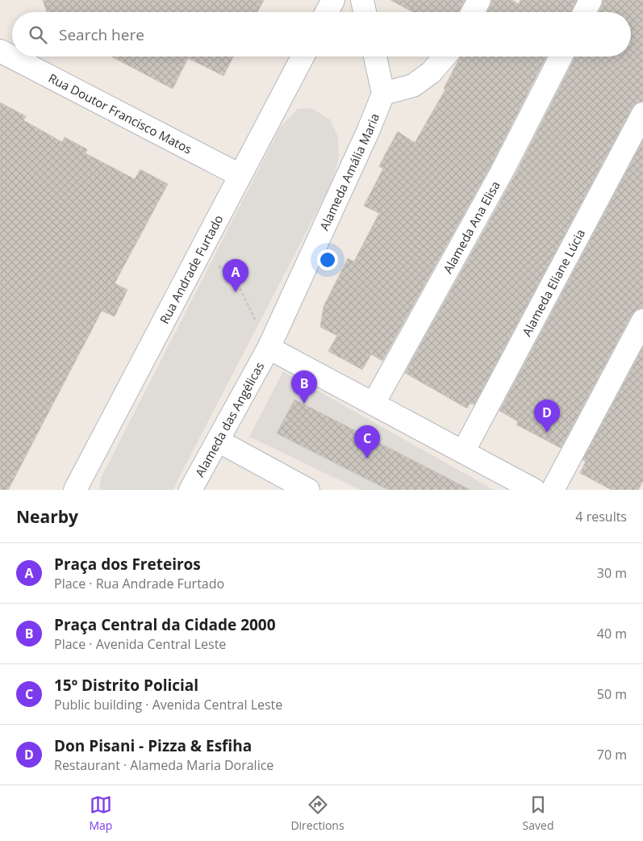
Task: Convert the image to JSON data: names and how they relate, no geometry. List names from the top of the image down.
{
  "streets": {
    "street": [
      "Rua Doutor Francisco Matos",
      "Alameda Amália Maria",
      "Alameda Ana Elisa",
      "Rua Andrade Furtado",
      "Alameda Eliane Lúcia",
      "Alameda das Angélicas"
    ]
  },
  "crossings": [
    ["Rua Doutor Francisco Matos", "Rua Andrade Furtado"],
    ["Alameda Amália Maria", "Alameda das Angélicas"]
  ],
  "page": {
    "search": "Search here",
    "pins": [
      "A",
      "B",
      "D",
      "C"
    ],
    "heading": ["Nearby", "4 results"],
    "list": [
      {
        "mark": "A",
        "name": "Praça dos Freteiros",
        "note": "Place · Rua Andrade Furtado",
        "value": "30 m"
      },
      {
        "mark": "B",
        "name": "Praça Central da Cidade 2000",
        "note": "Place · Avenida Central Leste",
        "value": "40 m"
      },
      {
        "mark": "C",
        "name": "15º Distrito Policial",
        "note": "Public building · Avenida Central Leste",
        "value": "50 m"
      },
      {
        "mark": "D",
        "name": "Don Pisani - Pizza & Esfiha",
        "note": "Restaurant · Alameda Maria Doralice",
        "value": "70 m"
      }
    ],
    "nav": ["Map", "Directions", "Saved"]
  }
}
